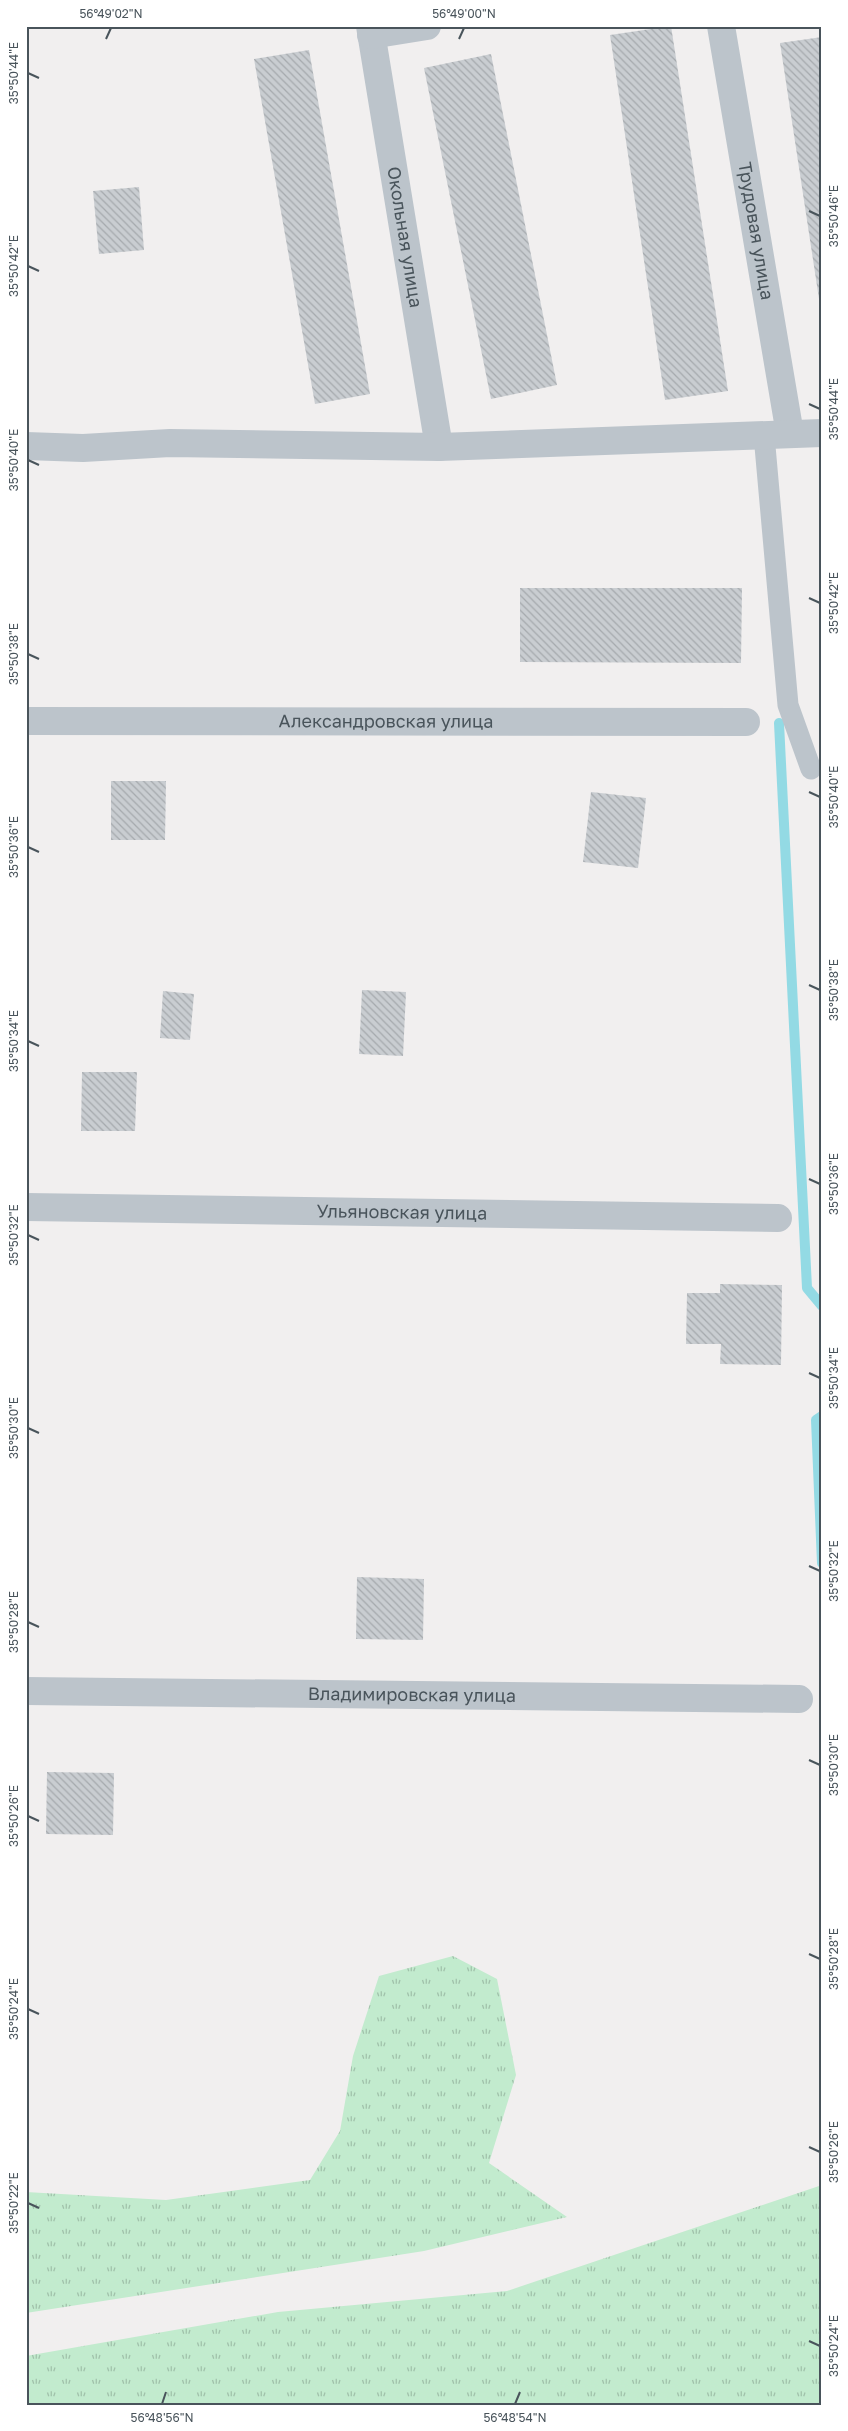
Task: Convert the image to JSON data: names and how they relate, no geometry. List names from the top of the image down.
{
  "streets": {
    "street": [
      "Трудовая улица",
      "Окольная улица",
      "Александровская улица",
      "Ульяновская улица",
      "Владимировская улица"
    ]
  },
  "coordinates": [
    "56°49'02\"N",
    "56°49'00\"N",
    "35°50'44\"E",
    "35°50'46\"E",
    "35°50'42\"E",
    "35°50'40\"E",
    "35°50'38\"E",
    "35°50'36\"E",
    "35°50'34\"E",
    "35°50'32\"E",
    "35°50'30\"E",
    "35°50'28\"E",
    "35°50'26\"E",
    "35°50'24\"E",
    "35°50'22\"E",
    "56°48'56\"N",
    "56°48'54\"N"
  ]
}
